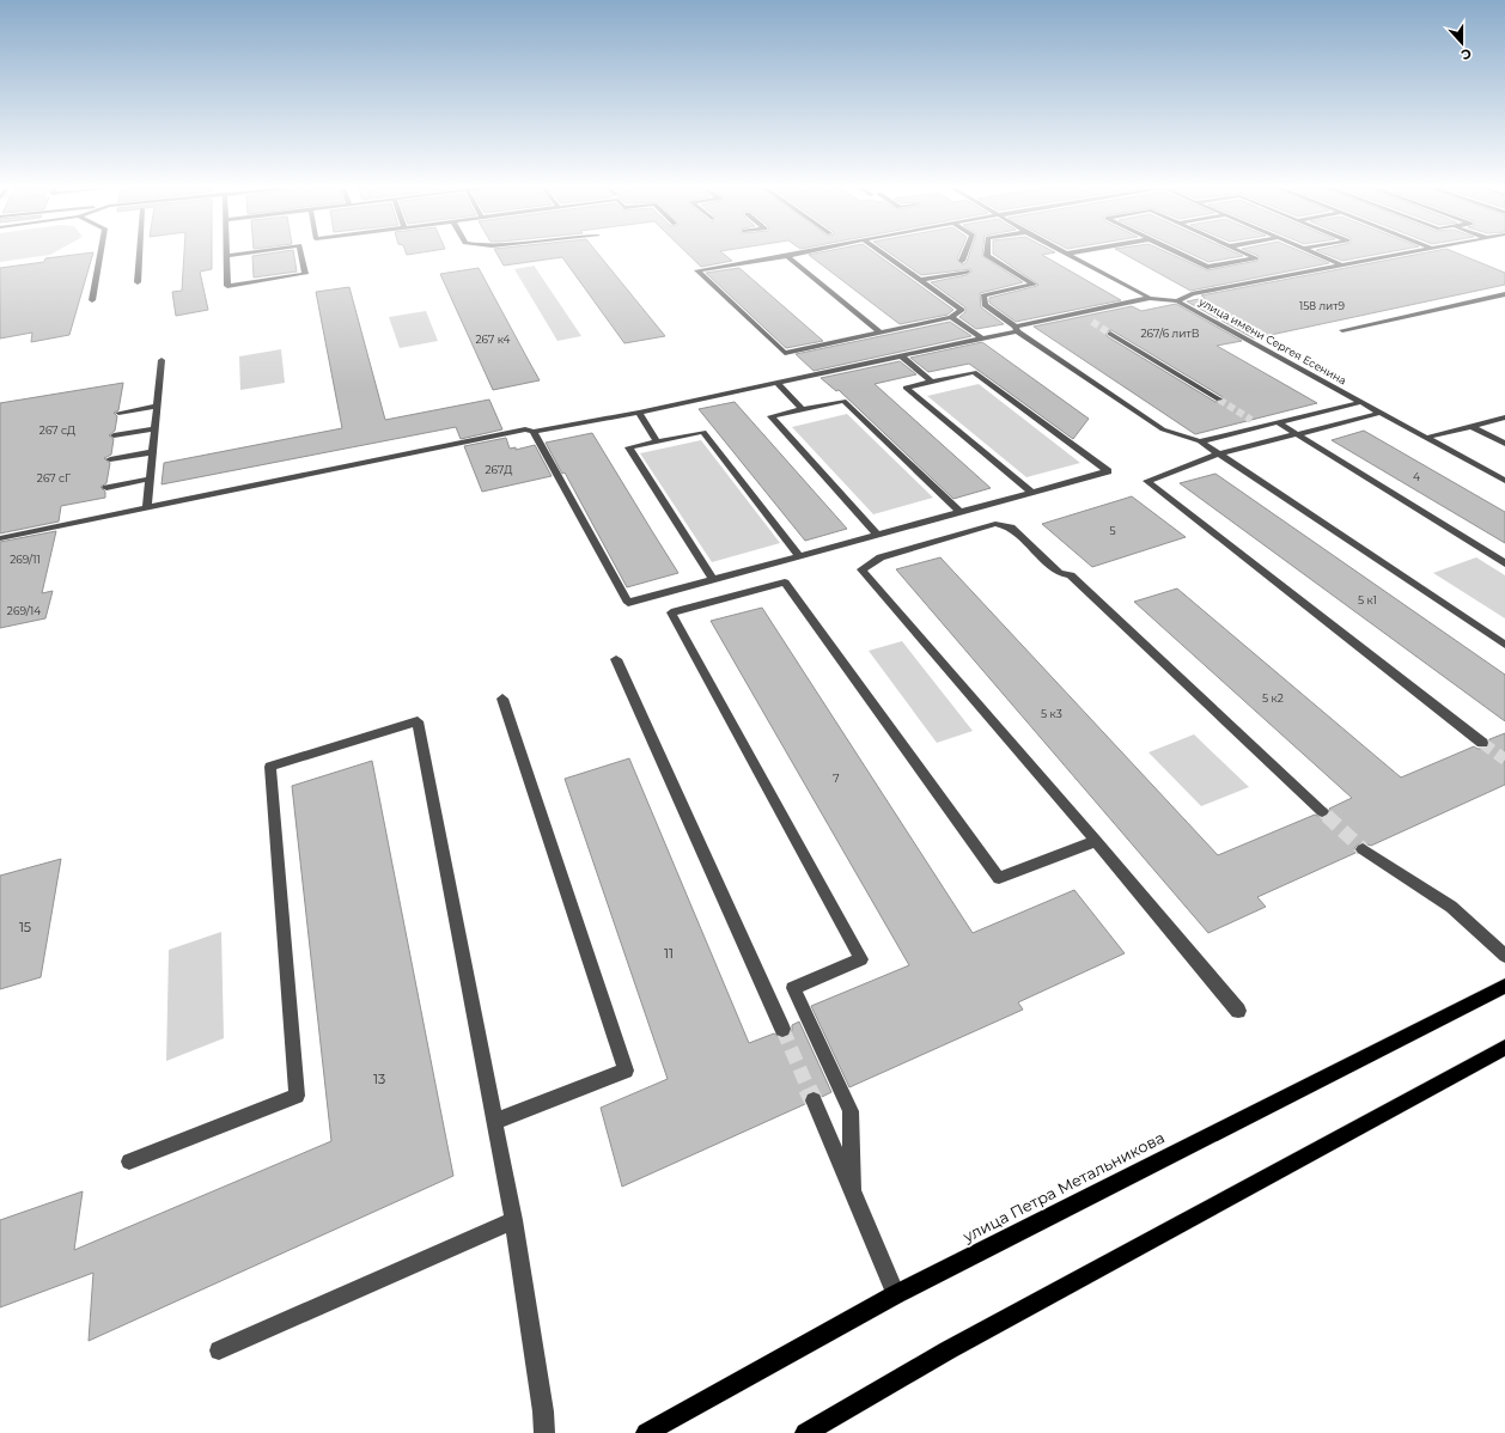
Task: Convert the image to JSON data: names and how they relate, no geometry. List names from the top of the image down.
{
  "streets": {
    "main road": ["улица Петра Метальникова"],
    "street": ["улица имени Сергея Есенина"]
  },
  "house_numbers": [
    "158 лит9",
    "267/6 литВ",
    "267 к4",
    "267 сД",
    "267Д",
    "4",
    "267 сГ",
    "5",
    "269/11",
    "5 к1",
    "269/14",
    "5 к2",
    "5 к3",
    "7",
    "15",
    "11",
    "13"
  ],
  "north": "bottom"
}
